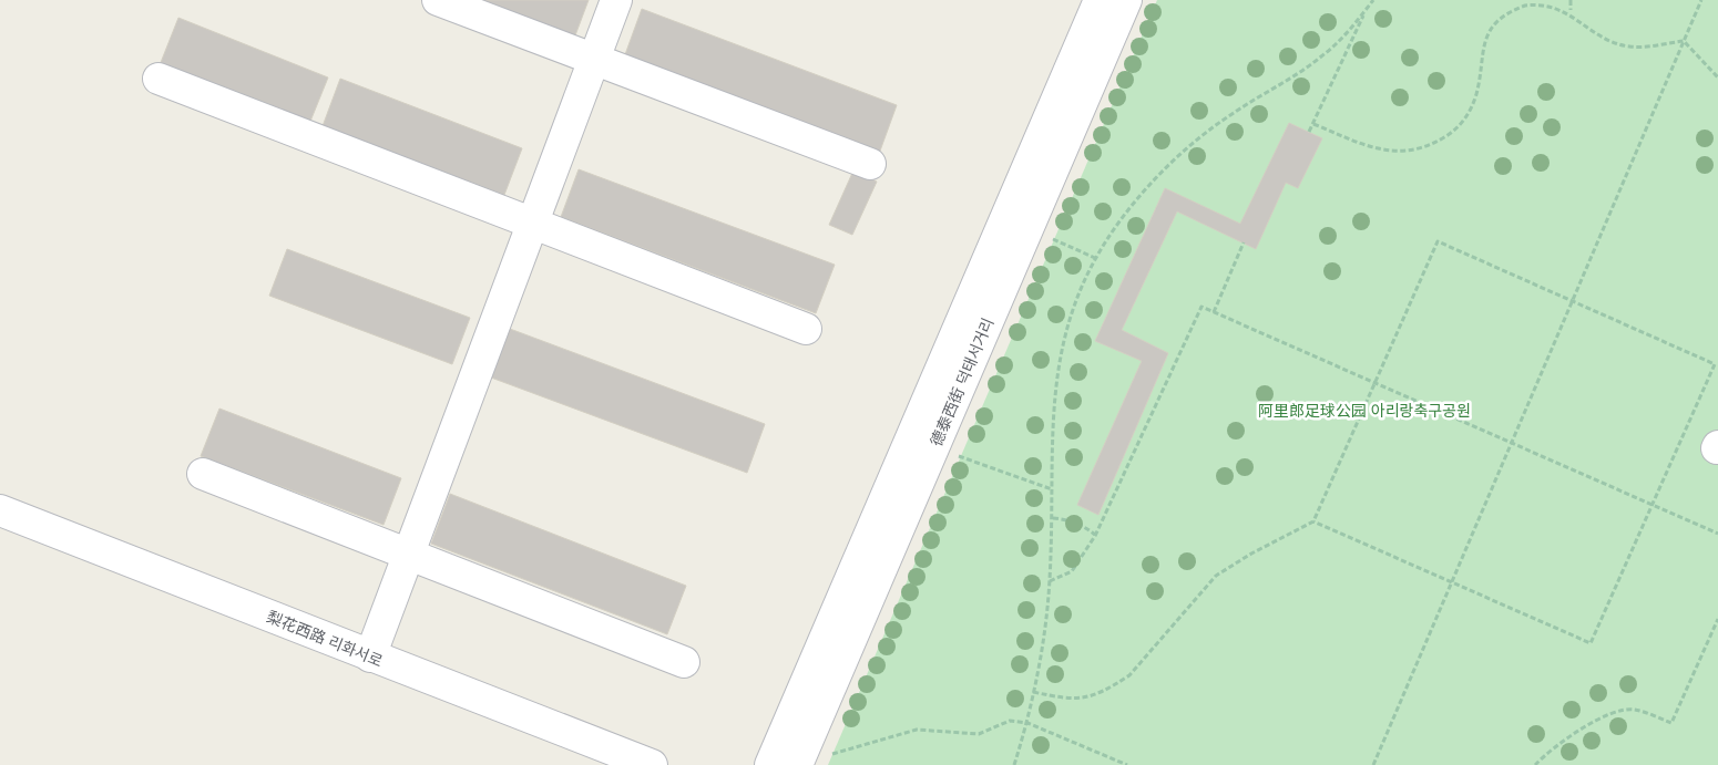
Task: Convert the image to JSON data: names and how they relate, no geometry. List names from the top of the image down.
{
  "streets": {
    "street": ["德泰西街 덕태서거리", "梨花西路 리화서로"]
  },
  "parks": ["阿里郎足球公园 아리랑축구공원"]
}
